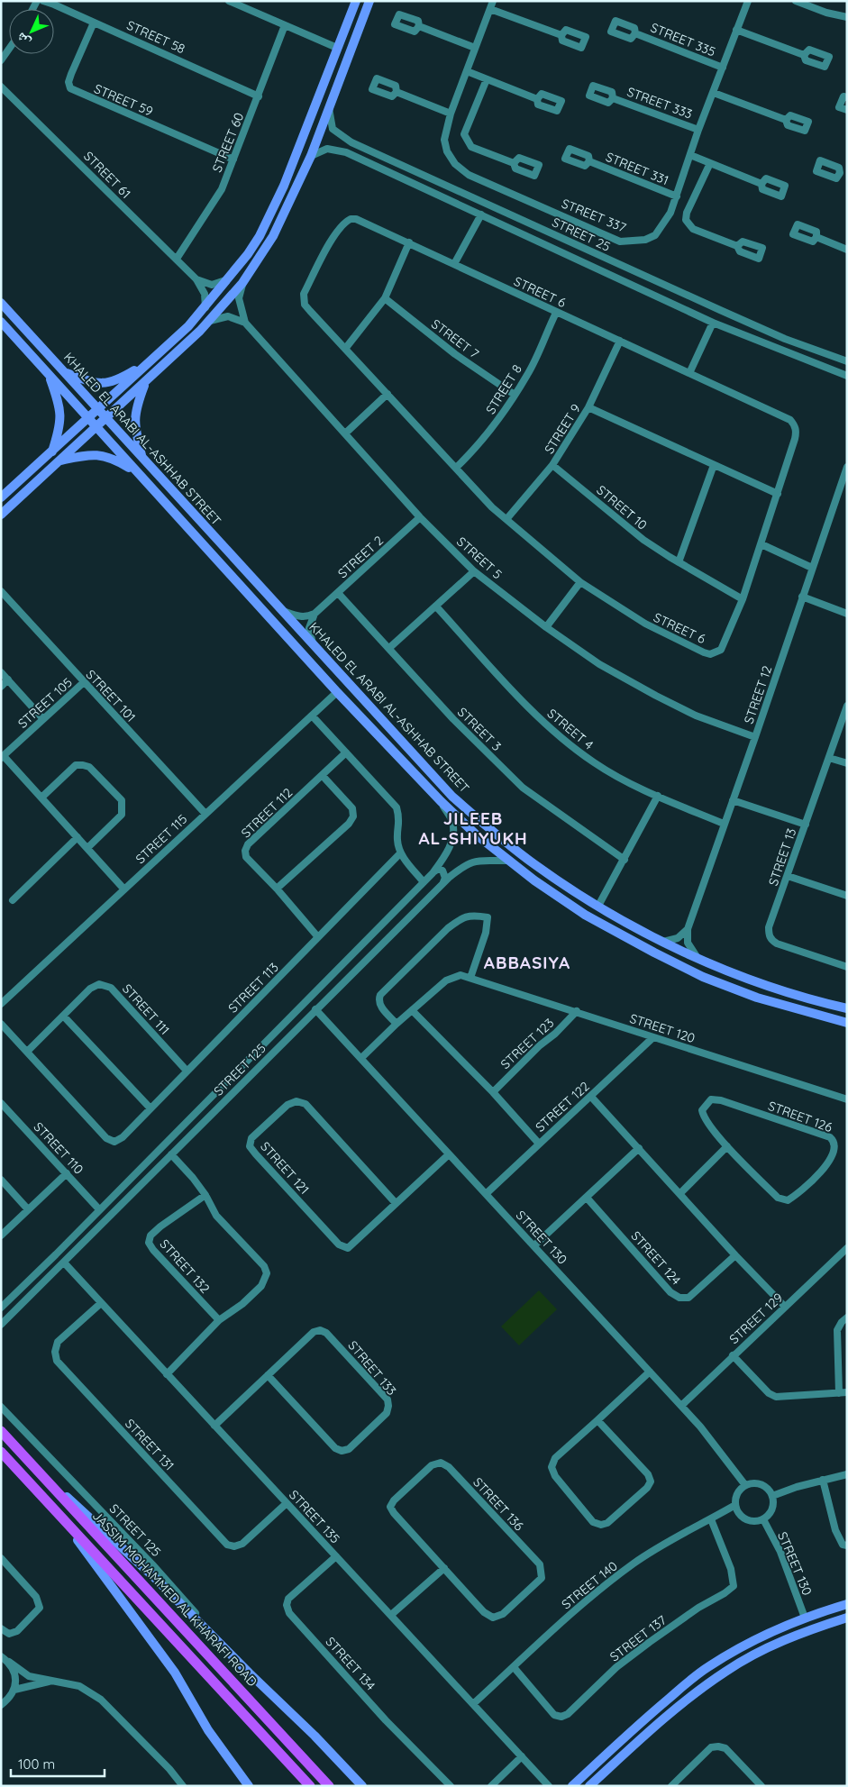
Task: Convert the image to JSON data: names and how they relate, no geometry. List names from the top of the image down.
{
  "streets": {
    "highway": ["JASSIM MOHAMMED AL KHARAFI ROAD"],
    "main road": ["KHALED EL ARABI AL-ASHHAB STREET"],
    "street": [
      "STREET 58",
      "STREET 335",
      "STREET 59",
      "STREET 333",
      "STREET 60",
      "STREET 331",
      "STREET 61",
      "STREET 337",
      "STREET 25",
      "STREET 6",
      "STREET 7",
      "STREET 8",
      "STREET 9",
      "STREET 10",
      "STREET 2",
      "STREET 5",
      "STREET 12",
      "STREET 101",
      "STREET 105",
      "STREET 3",
      "STREET 4",
      "STREET 112",
      "STREET 115",
      "STREET 13",
      "STREET 113",
      "STREET 111",
      "STREET 120",
      "STREET 123",
      "STREET 125",
      "STREET 122",
      "STREET 126",
      "STREET 110",
      "STREET 121",
      "STREET 130",
      "STREET 124",
      "STREET 132",
      "STREET 129",
      "STREET 133",
      "STREET 131",
      "STREET 136",
      "STREET 135",
      "STREET 140",
      "STREET 137",
      "STREET 134"
    ]
  },
  "crossings": [
    ["STREET 58", "STREET 59"],
    ["STREET 58", "STREET 60"],
    ["STREET 335", "STREET 337"],
    ["STREET 59", "STREET 60"],
    ["STREET 333", "STREET 337"],
    ["STREET 60", "STREET 61"],
    ["STREET 331", "STREET 337"],
    ["STREET 6", "STREET 8"],
    ["STREET 6", "STREET 9"],
    ["STREET 6", "STREET 10"],
    ["STREET 7", "STREET 8"],
    ["STREET 9", "STREET 10"],
    ["KHALED EL ARABI AL-ASHHAB STREET", "STREET 115"],
    ["KHALED EL ARABI AL-ASHHAB STREET", "STREET 125"],
    ["STREET 2", "STREET 5"],
    ["STREET 2", "STREET 3"],
    ["STREET 5", "STREET 12"],
    ["STREET 12", "STREET 4"],
    ["STREET 101", "STREET 105"],
    ["STREET 101", "STREET 115"],
    ["STREET 112", "STREET 113"],
    ["STREET 113", "STREET 111"],
    ["STREET 120", "STREET 123"],
    ["STREET 120", "STREET 122"],
    ["STREET 120", "STREET 130"],
    ["STREET 125", "STREET 110"],
    ["STREET 125", "STREET 130"],
    ["STREET 125", "STREET 135"],
    ["STREET 122", "STREET 130"],
    ["STREET 121", "STREET 130"],
    ["STREET 130", "STREET 129"],
    ["STREET 130", "STREET 140"],
    ["STREET 133", "STREET 135"],
    ["STREET 131", "STREET 135"],
    ["STREET 135", "STREET 140"],
    ["STREET 135", "STREET 134"],
    ["STREET 140", "STREET 137"]
  ],
  "districts": ["JILEEB AL-SHIYUKH", "ABBASIYA"],
  "scale_bar": "100 m",
  "north": "bottom left"
}
